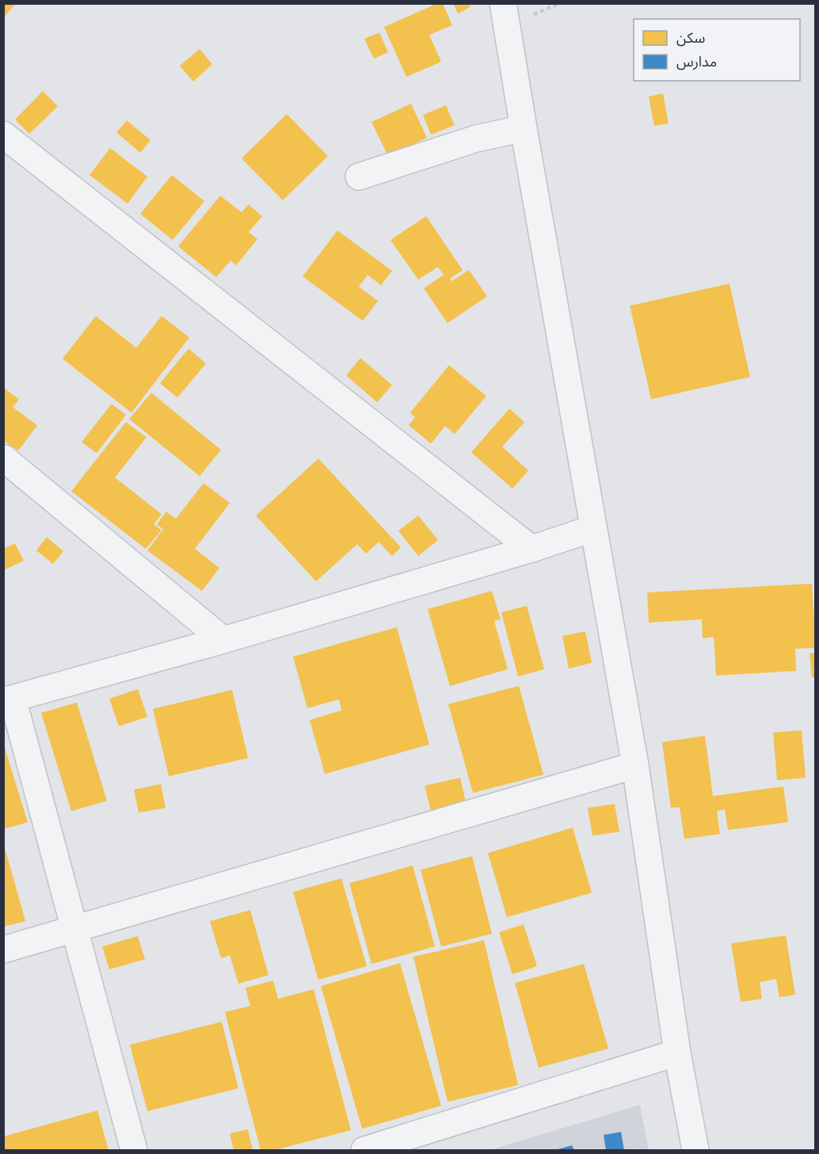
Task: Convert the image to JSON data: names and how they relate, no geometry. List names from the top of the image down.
{
  "legend": ["سكن", "مدارس"]
}
